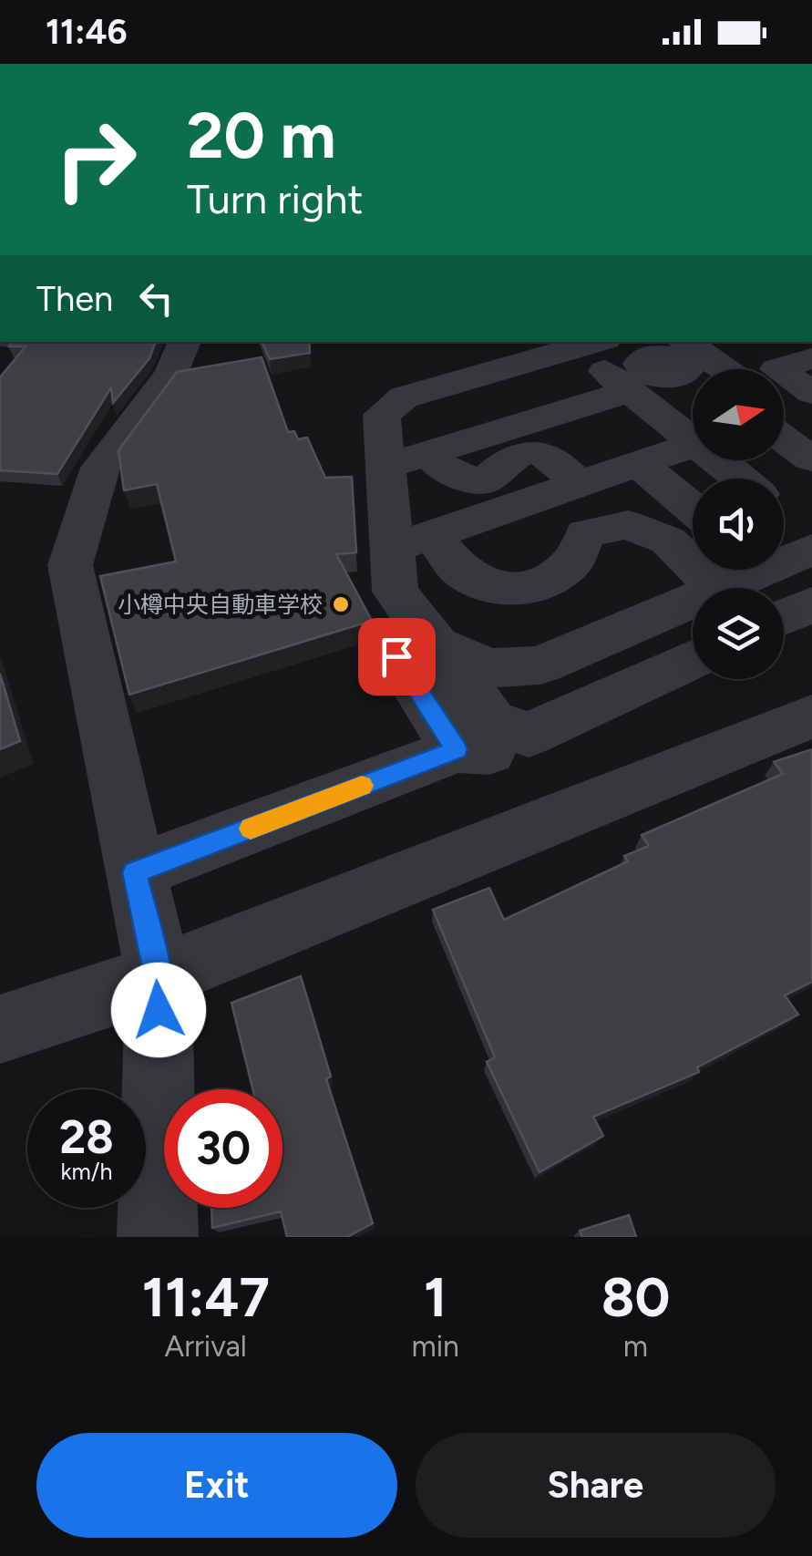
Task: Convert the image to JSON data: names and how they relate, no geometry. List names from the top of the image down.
{
  "places": ["小樽中央自動車学校"],
  "north": "right",
  "page": {
    "status": "11:46",
    "turn": ["20 m", "Turn right"],
    "then": "Then",
    "speed": "28 km/h",
    "limit": "30",
    "eta": [
      "11:47",
      "Arrival",
      "1",
      "min",
      "80",
      "m"
    ],
    "buttons": ["Exit", "Share"]
  }
}
